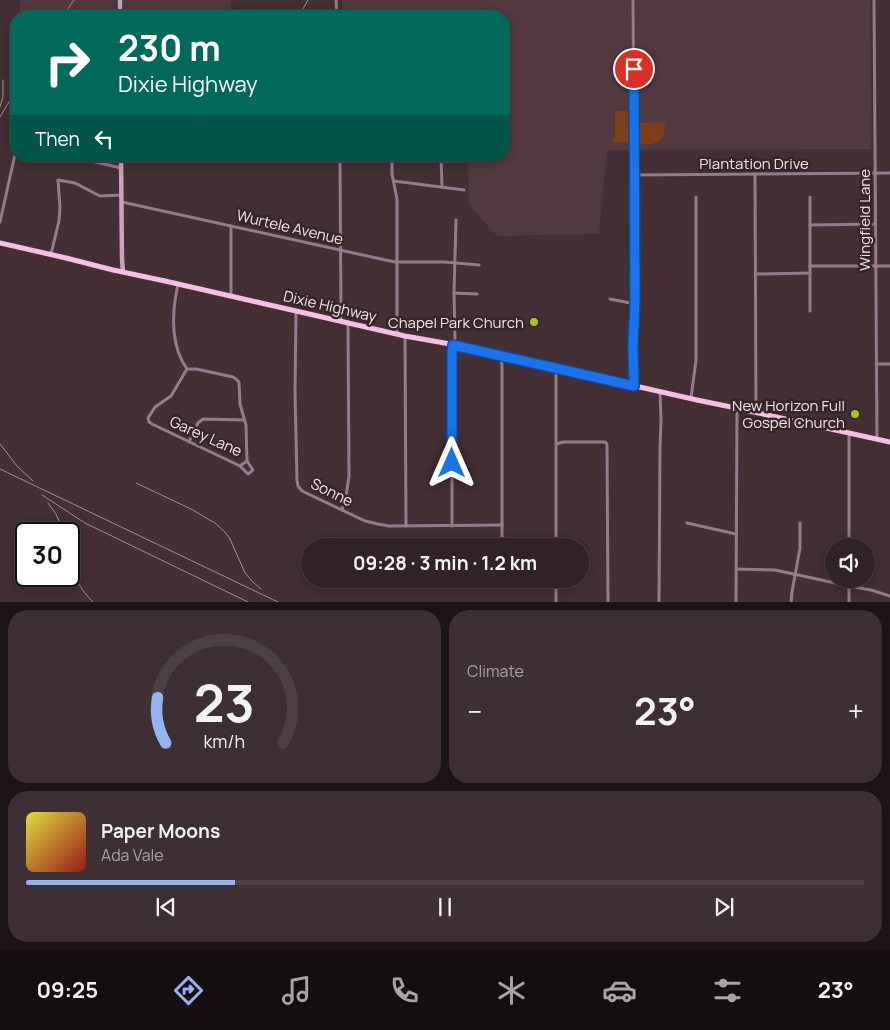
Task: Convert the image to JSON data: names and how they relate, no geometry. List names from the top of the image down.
{
  "streets": {
    "main road": ["Dixie Highway"],
    "street": [
      "Plantation Drive",
      "Wingfield Lane",
      "Wurtele Avenue",
      "Garey Lane",
      "Sonne"
    ]
  },
  "crossings": [
    ["Plantation Drive", "Wingfield Lane"],
    ["Wingfield Lane", "Dixie Highway"],
    ["Dixie Highway", "Sonne"]
  ],
  "places": ["Chapel Park Church", "New Horizon Full Gospel Church"],
  "page": {
    "turn": ["230 m", "Dixie Highway"],
    "then": "Then",
    "limit": "30",
    "trip": "09:28 · 3 min · 1.2 km",
    "tile": "Climate",
    "heat": ["−", "23°", "+"],
    "song": ["Paper Moons", "Ada Vale"],
    "tabs": ["09:25", "23°"],
    "gauge": ["23", "km/h"]
  }
}
